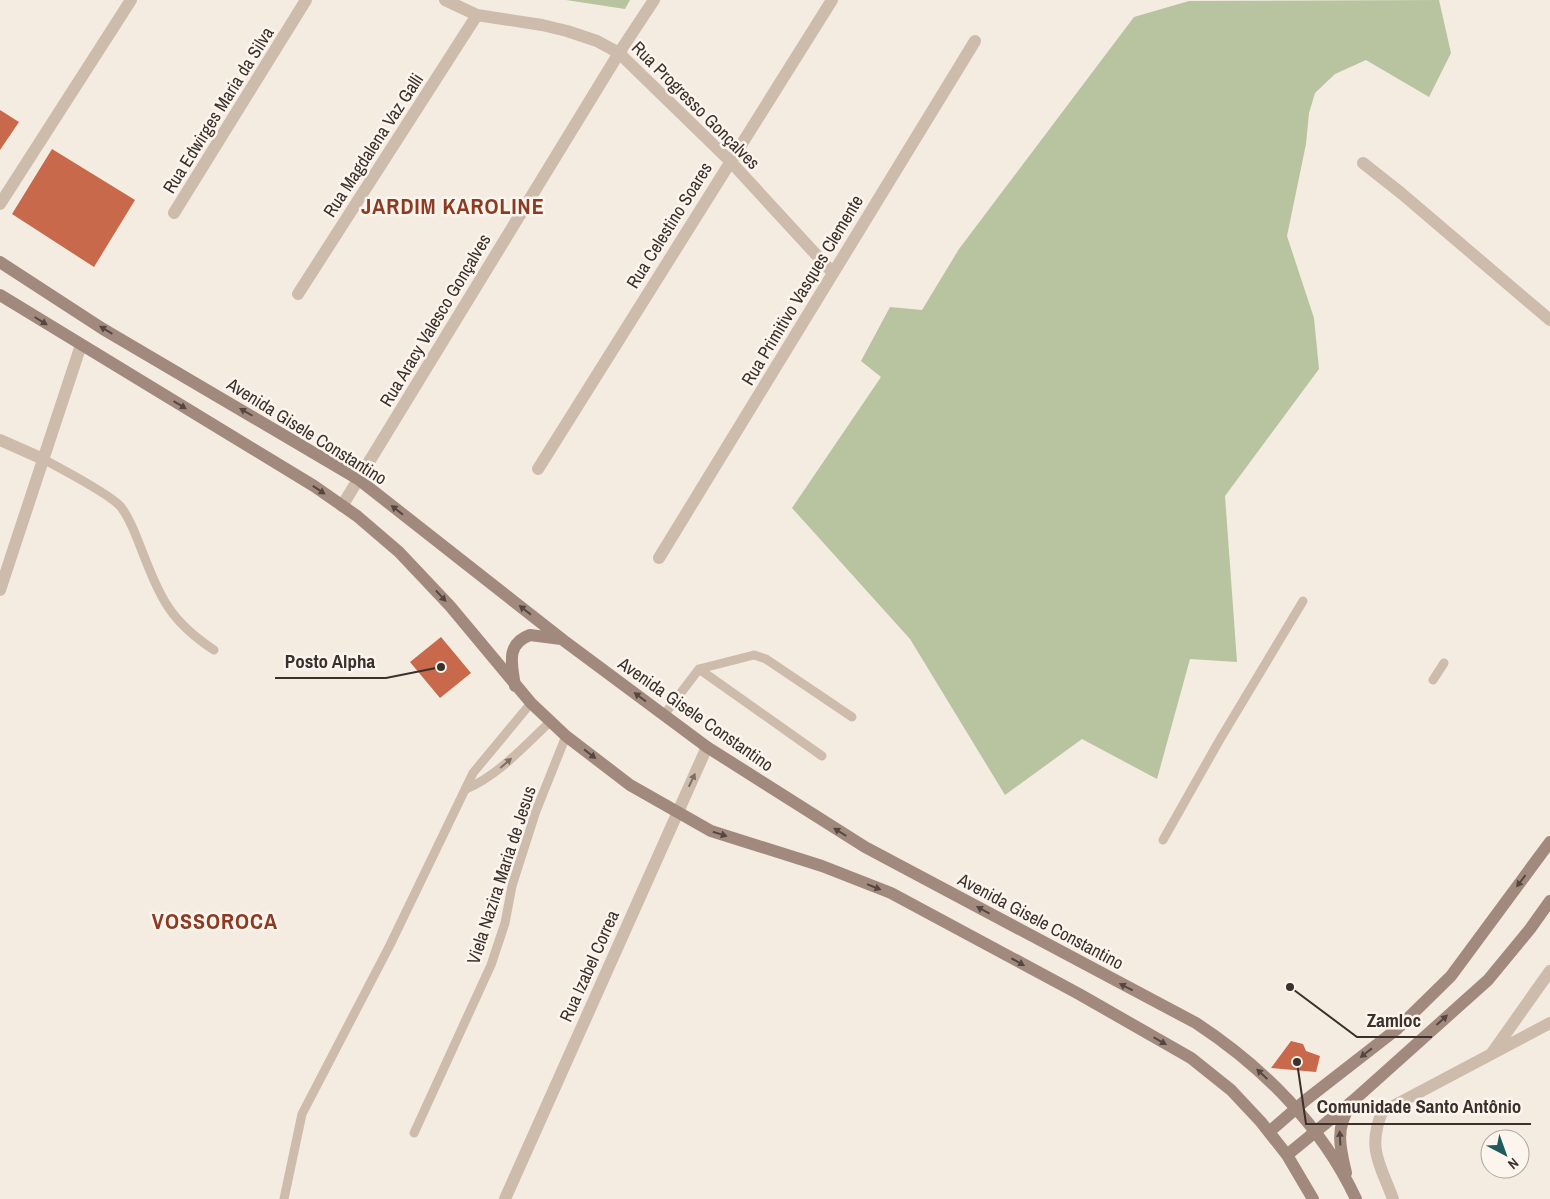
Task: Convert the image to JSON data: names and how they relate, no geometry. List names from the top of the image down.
{
  "streets": {
    "main road": ["Avenida Gisele Constantino"],
    "street": [
      "Rua Progresso Gonçalves",
      "Rua Edwirges Maria da Silva",
      "Rua Magdalena Vaz Galli",
      "Rua Celestino Soares",
      "Rua Primitivo Vasques Clemente",
      "Rua Aracy Valesco Gonçalves",
      "Rua Izabel Correa"
    ],
    "lane": ["Viela Nazira Maria de Jesus"]
  },
  "crossings": [
    ["Rua Progresso Gonçalves", "Rua Magdalena Vaz Galli"],
    ["Rua Progresso Gonçalves", "Rua Celestino Soares"],
    ["Rua Progresso Gonçalves", "Rua Primitivo Vasques Clemente"],
    ["Rua Progresso Gonçalves", "Rua Aracy Valesco Gonçalves"],
    ["Rua Aracy Valesco Gonçalves", "Avenida Gisele Constantino"],
    ["Avenida Gisele Constantino", "Rua Izabel Correa"]
  ],
  "districts": ["JARDIM KAROLINE", "VOSSOROCA"],
  "places": ["Posto Alpha", "Zamloc", "Comunidade Santo Antônio"],
  "north": "bottom right"
}
